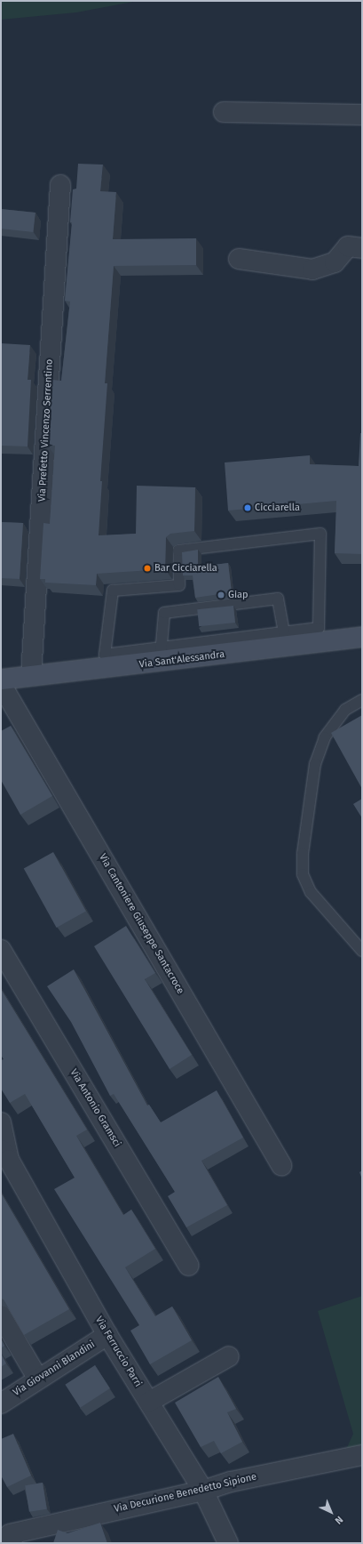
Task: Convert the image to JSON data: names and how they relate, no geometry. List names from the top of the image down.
{
  "streets": {
    "street": [
      "Via Prefetto Vincenzo Serrentino",
      "Via Sant'Alessandra",
      "Via Cantoniere Giuseppe Santacroce",
      "Via Antonio Gramsci",
      "Via Ferruccio Parri",
      "Via Giovanni Blandini",
      "Via Decurione Benedetto Sipione"
    ]
  },
  "crossings": [
    ["Via Prefetto Vincenzo Serrentino", "Via Sant'Alessandra"],
    ["Via Ferruccio Parri", "Via Giovanni Blandini"],
    ["Via Ferruccio Parri", "Via Decurione Benedetto Sipione"]
  ],
  "places": ["Cicciarella", "Bar Cicciarella", "Giap"],
  "north": "bottom right"
}
